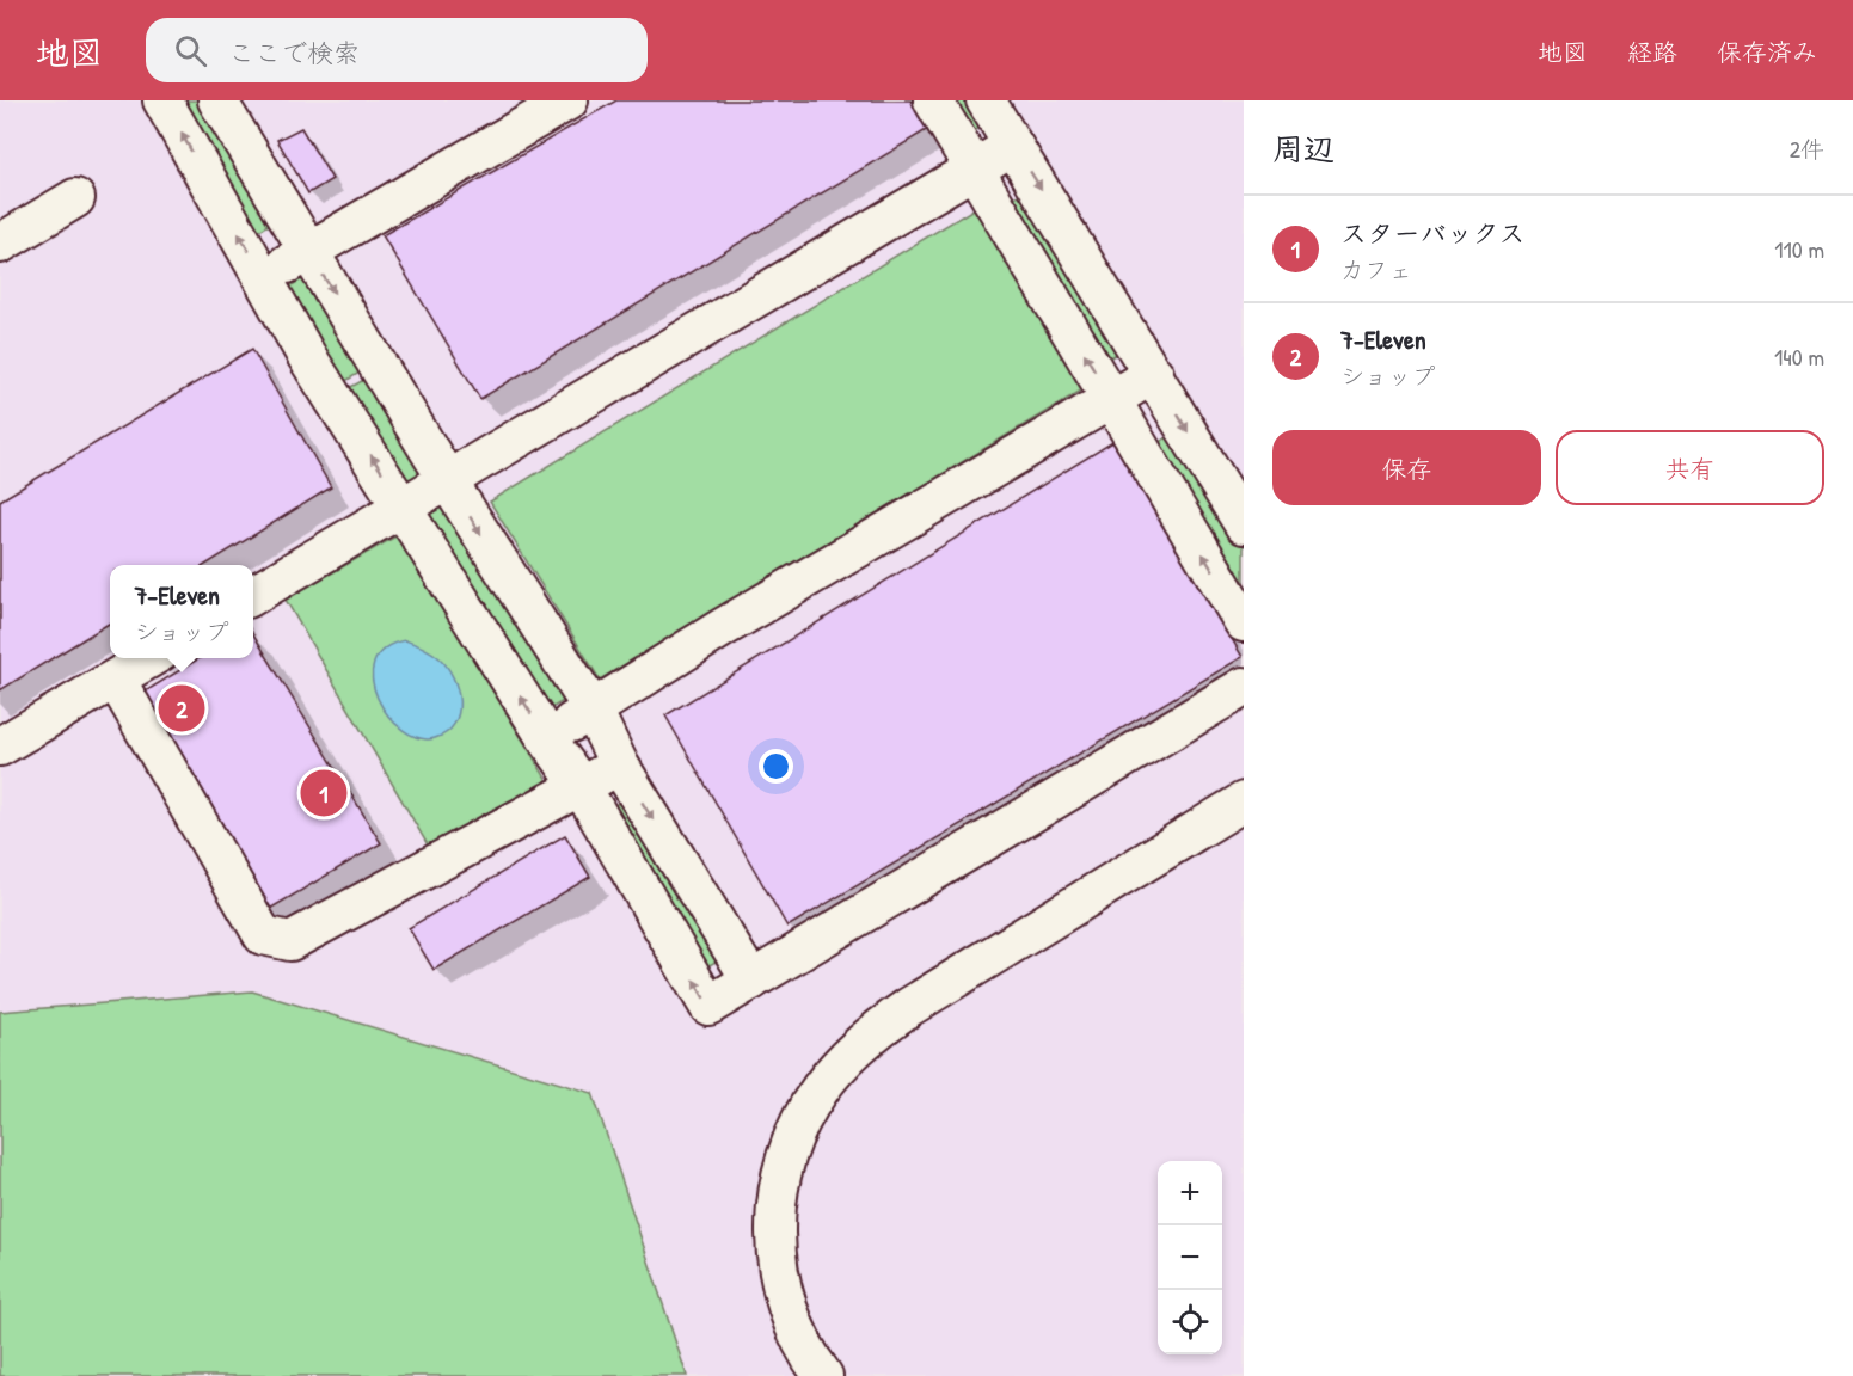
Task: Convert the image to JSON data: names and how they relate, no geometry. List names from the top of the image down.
{
  "page": {
    "header": "地図",
    "search": "ここで検索",
    "nav": ["地図", "経路", "保存済み"],
    "heading": ["周辺", "2件"],
    "list": [
      {
        "mark": "1",
        "name": "スターバックス",
        "note": "カフェ",
        "value": "110 m"
      },
      {
        "mark": "2",
        "name": "7-Eleven",
        "note": "ショップ",
        "value": "140 m"
      }
    ],
    "buttons": ["保存", "共有"],
    "popup": ["7-Eleven", "ショップ"],
    "pins": ["2", "1"],
    "map_buttons": ["+", "−"]
  }
}
